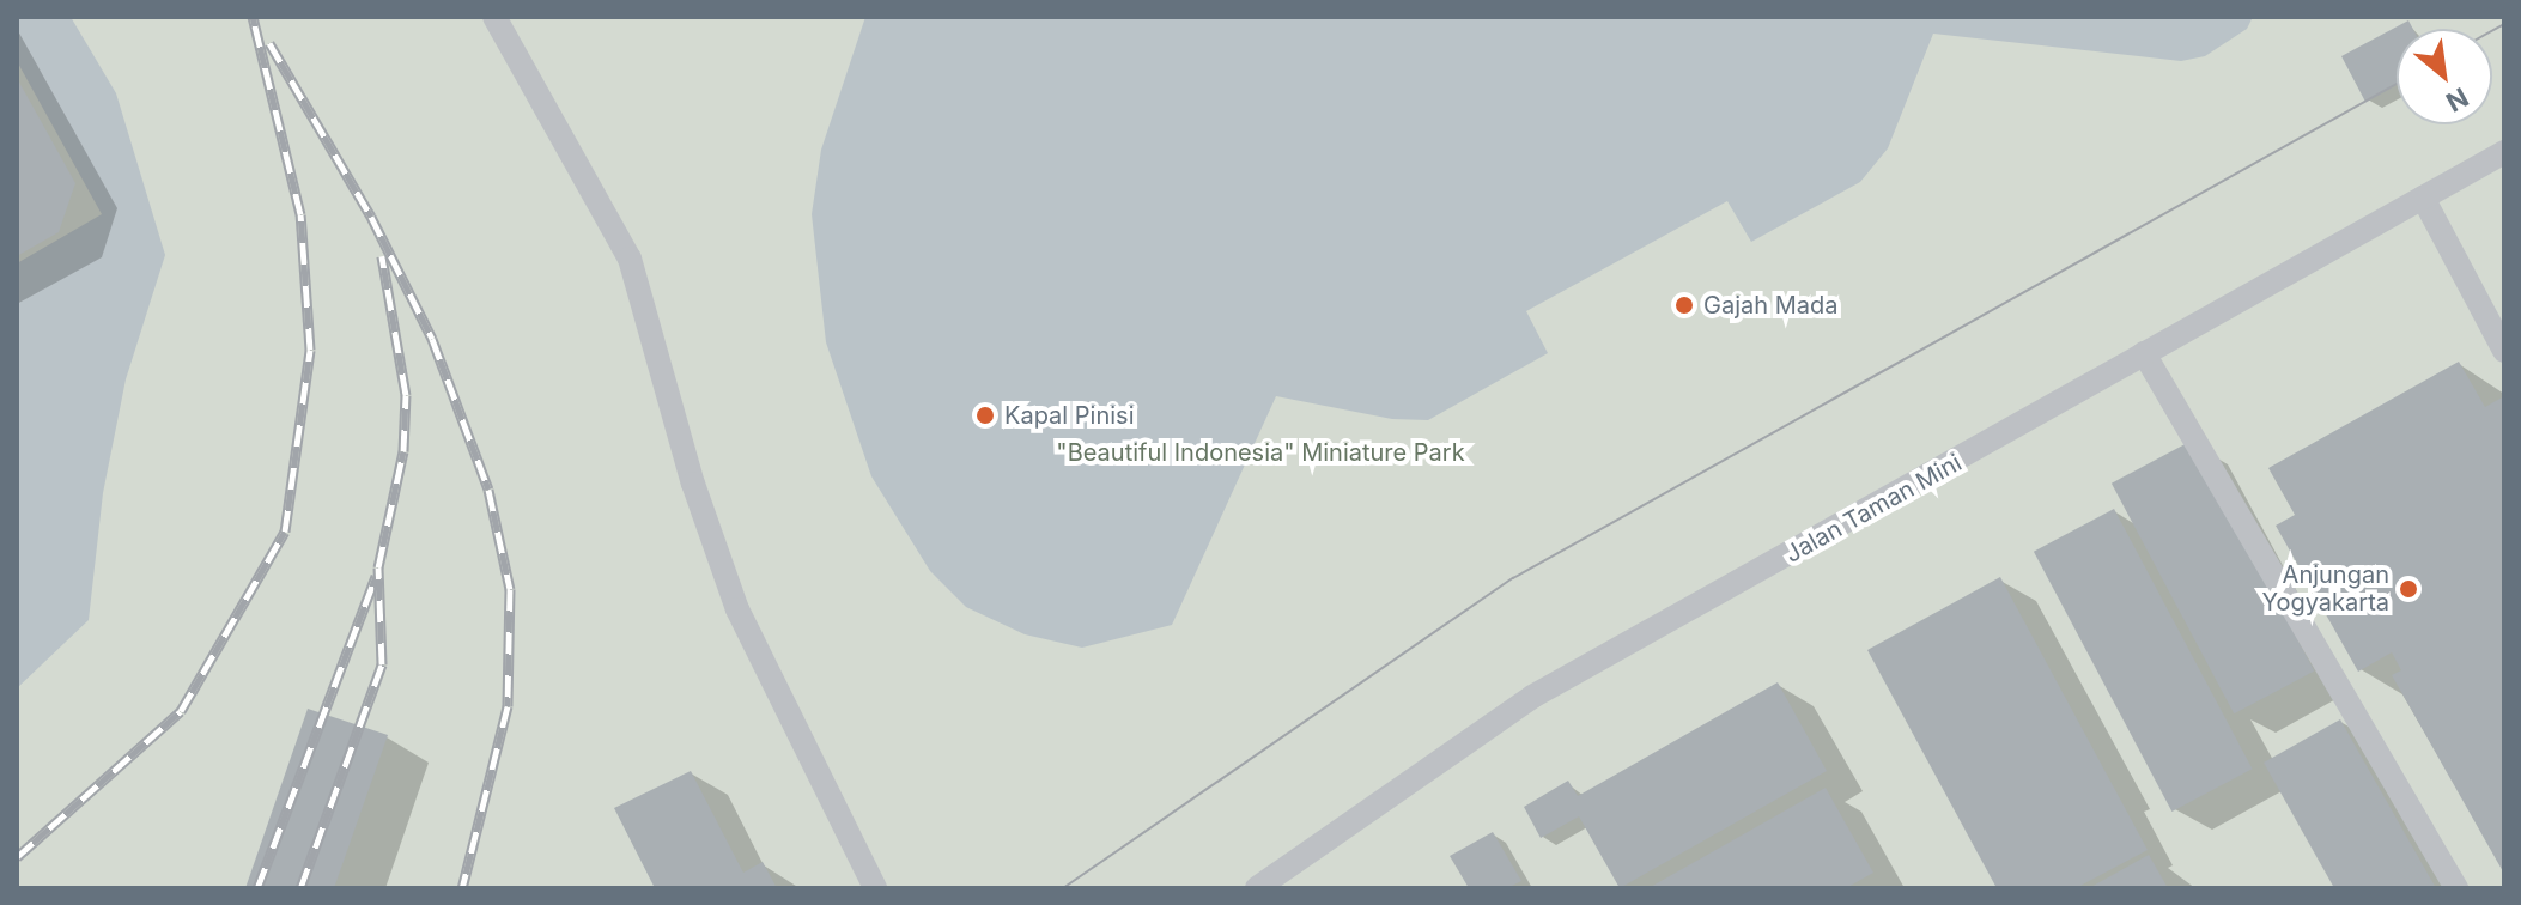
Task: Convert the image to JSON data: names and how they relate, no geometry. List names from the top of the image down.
{
  "streets": {
    "lane": ["Jalan Taman Mini"]
  },
  "parks": ["\"Beautiful Indonesia\" Miniature Park"],
  "places": ["Gajah Mada", "Kapal Pinisi", "Anjungan Yogyakarta"],
  "north": "bottom right"
}
